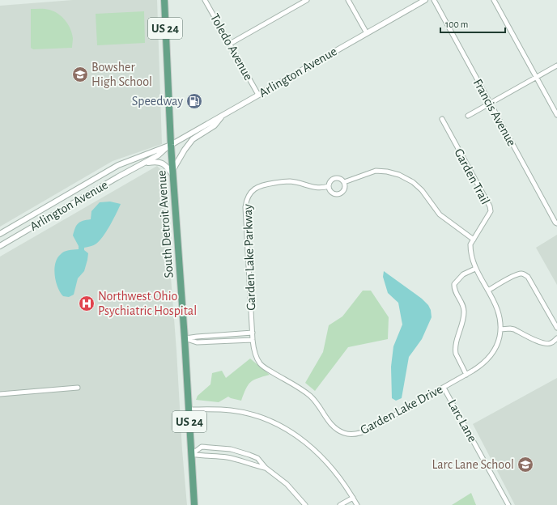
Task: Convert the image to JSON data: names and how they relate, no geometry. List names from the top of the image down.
{
  "streets": {
    "main road": ["US 24", "South Detroit Avenue"],
    "street": [
      "Toledo Avenue",
      "Arlington Avenue",
      "Francis Avenue",
      "Garden Trail",
      "Garden Lake Parkway",
      "Garden Lake Drive",
      "Larc Lane"
    ]
  },
  "crossings": [
    ["Toledo Avenue", "Arlington Avenue"],
    ["Arlington Avenue", "South Detroit Avenue"],
    ["Garden Trail", "Garden Lake Drive"],
    ["Garden Lake Parkway", "Garden Lake Drive"],
    ["Garden Lake Drive", "Larc Lane"]
  ],
  "places": {
    "school or university": ["Bowsher High School", "Larc Lane School"],
    "fuel station": ["Speedway"],
    "hospital": ["Northwest Ohio Psychiatric Hospital"]
  },
  "scale_bar": "100 m"
}
